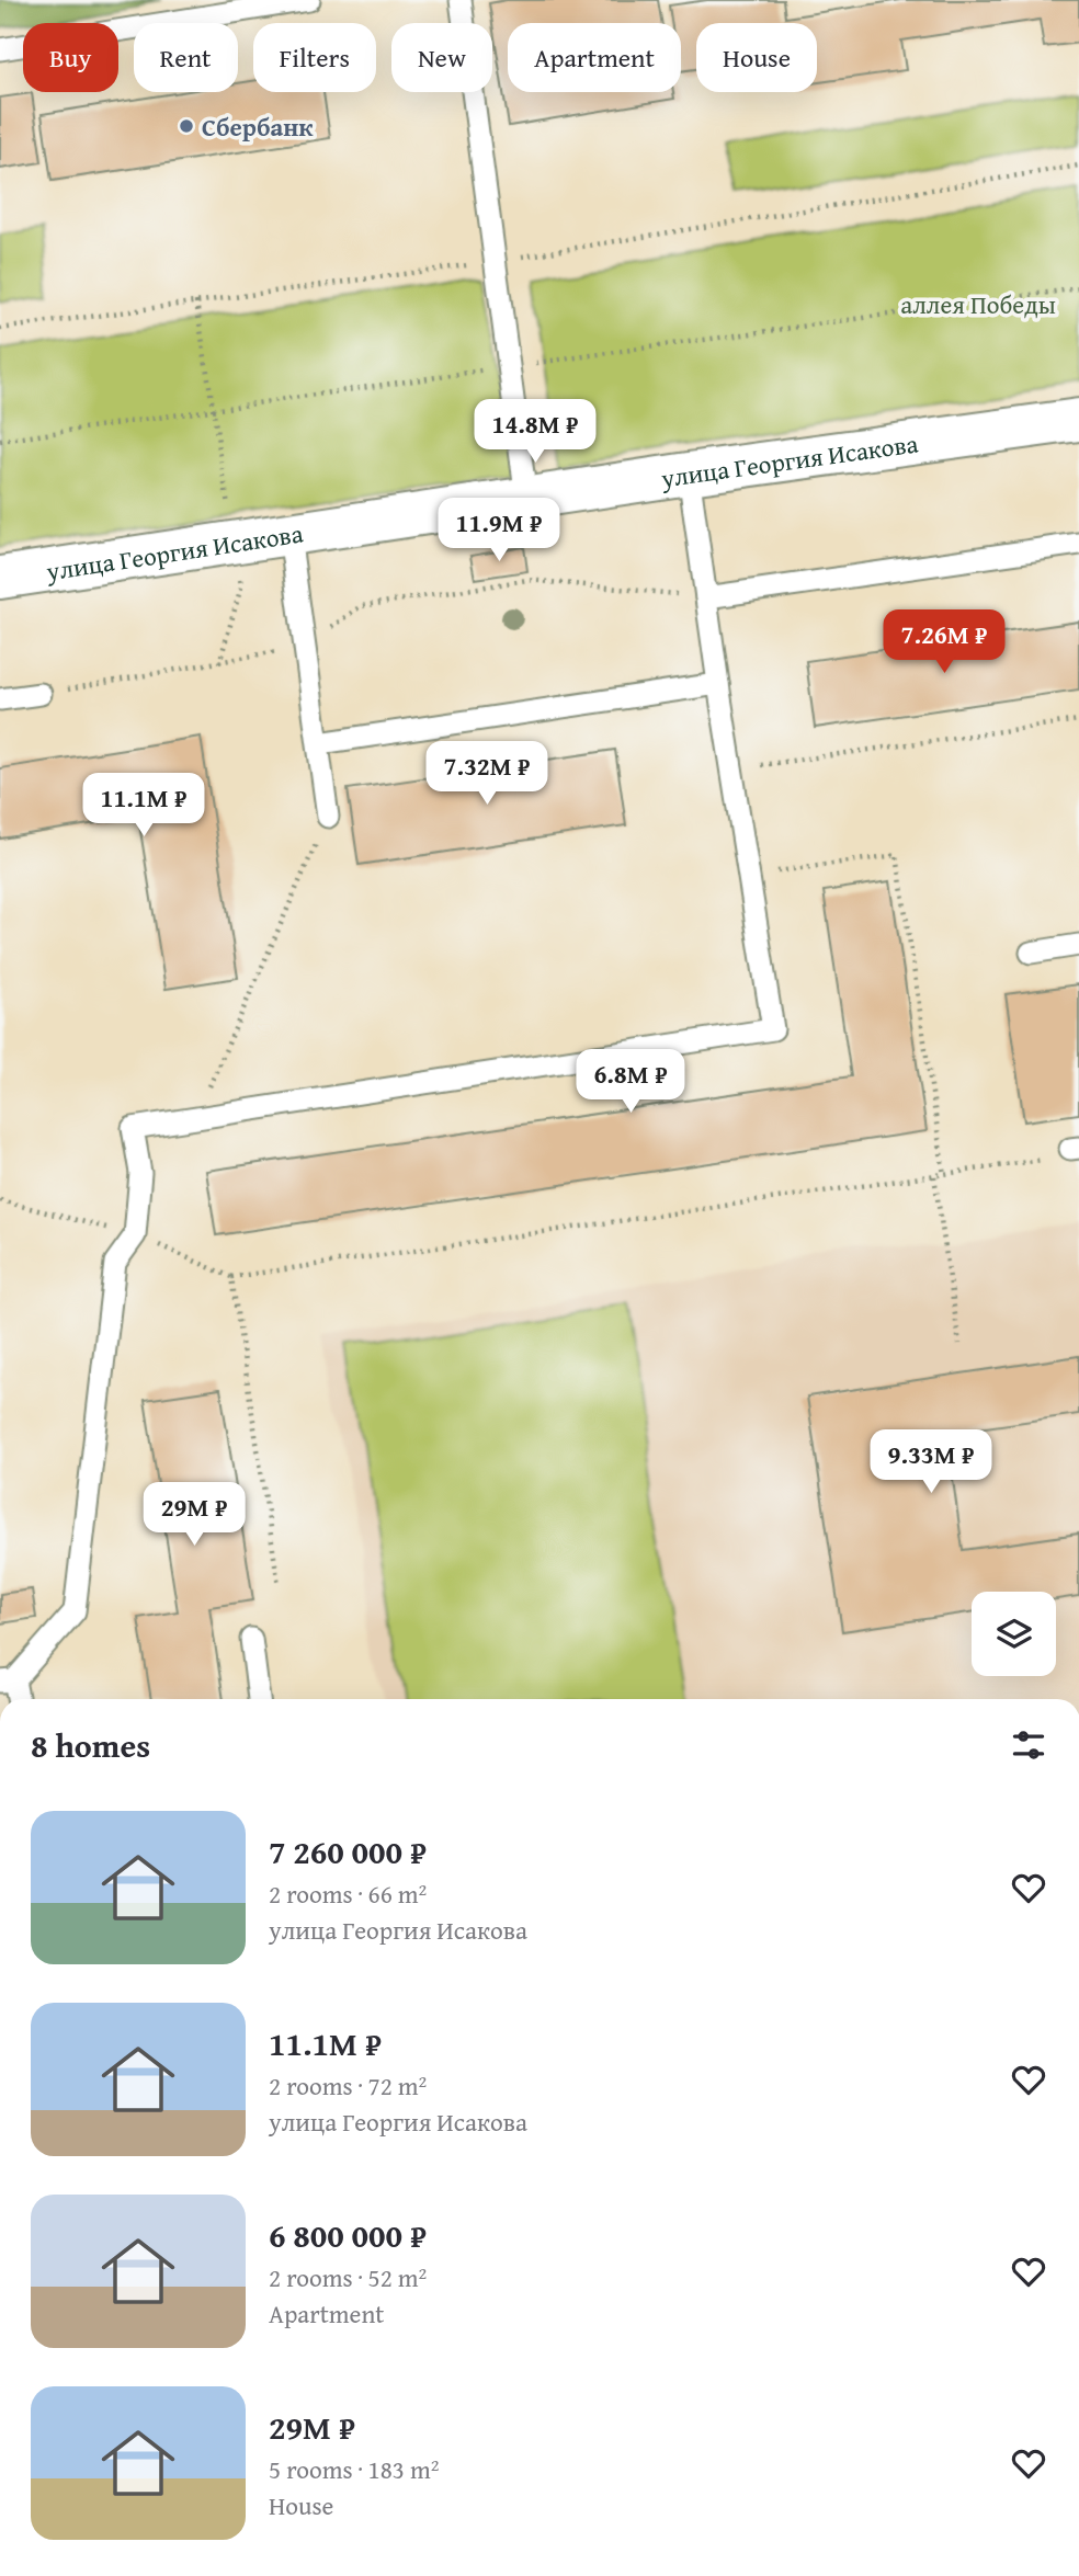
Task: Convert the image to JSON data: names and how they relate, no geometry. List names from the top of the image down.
{
  "streets": {
    "street": ["улица Георгия Исакова"]
  },
  "parks": ["аллея Победы"],
  "places": ["Сбербанк"],
  "page": {
    "chip": [
      "Buy",
      "Rent",
      "Filters",
      "New",
      "Apartment",
      "House"
    ],
    "price": [
      "14.8M ₽",
      "11.9M ₽",
      "7.26M ₽",
      "7.32M ₽",
      "11.1M ₽",
      "6.8M ₽",
      "9.33M ₽",
      "29M ₽"
    ],
    "heading": "8 homes",
    "list": [
      {
        "name": "7 260 000 ₽",
        "note": "2 rooms · 66 m² · улица Георгия Исакова"
      },
      {
        "name": "11.1M ₽",
        "note": "2 rooms · 72 m² · улица Георгия Исакова"
      },
      {
        "name": "6 800 000 ₽",
        "note": "2 rooms · 52 m² · Apartment"
      },
      {
        "name": "29M ₽",
        "note": "5 rooms · 183 m² · House"
      }
    ]
  }
}
